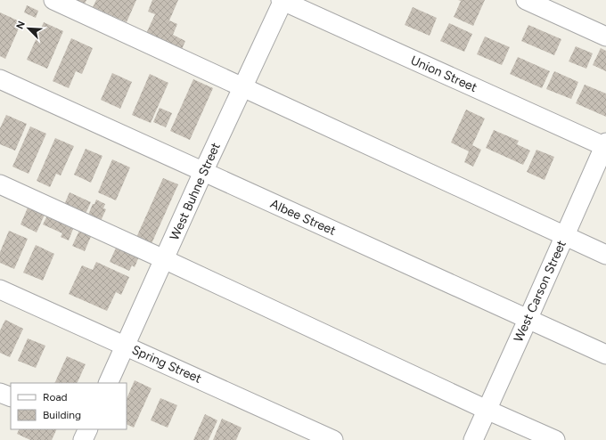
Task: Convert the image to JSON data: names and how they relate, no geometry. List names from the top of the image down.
{
  "streets": {
    "street": [
      "Union Street",
      "West Buhne Street",
      "Albee Street",
      "West Carson Street",
      "Spring Street"
    ]
  },
  "crossings": [
    ["Union Street", "West Buhne Street"],
    ["Union Street", "West Carson Street"],
    ["West Buhne Street", "Albee Street"],
    ["West Buhne Street", "Spring Street"],
    ["Albee Street", "West Carson Street"]
  ],
  "legend": ["Road", "Building"],
  "north": "top left"
}
